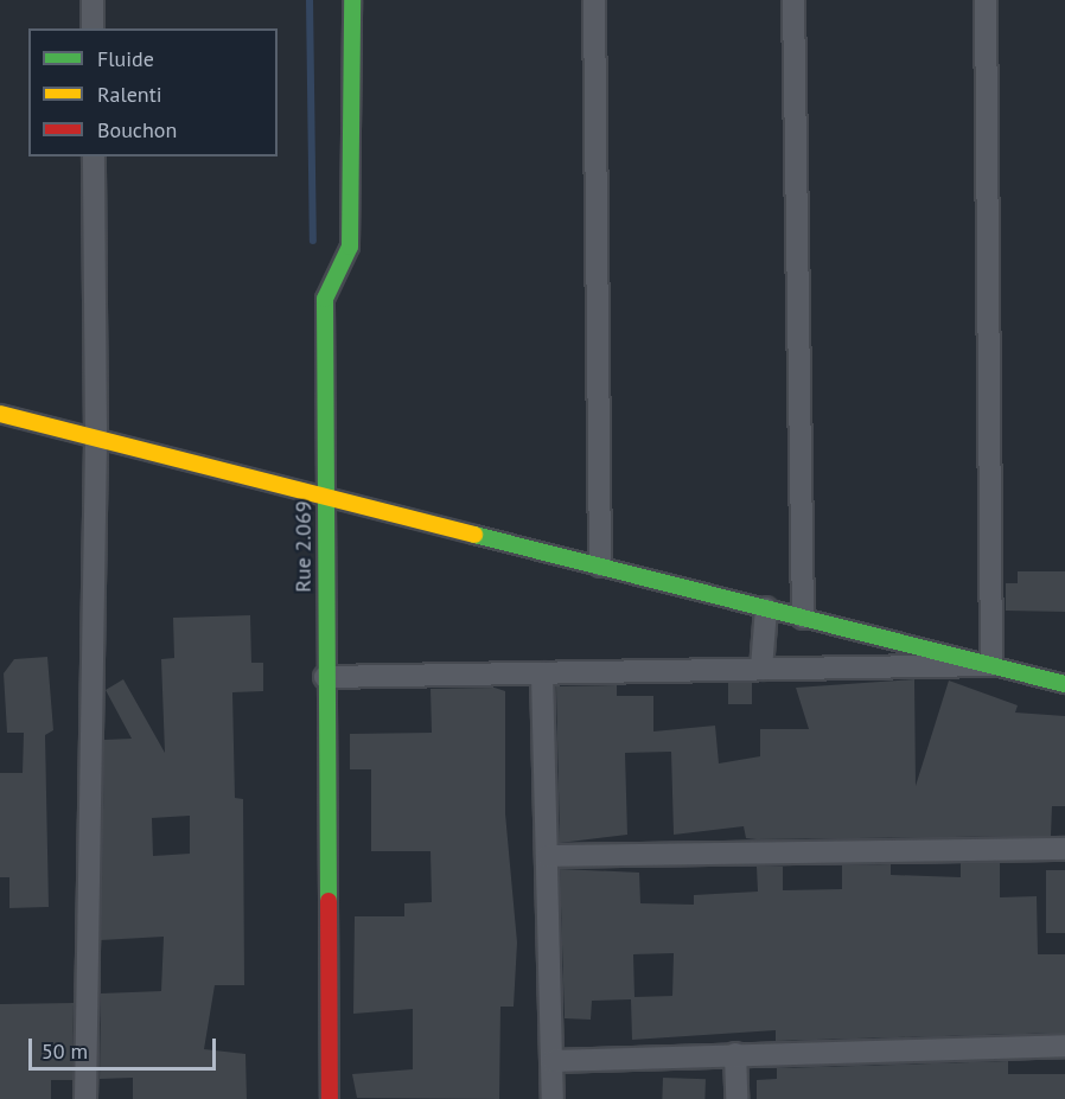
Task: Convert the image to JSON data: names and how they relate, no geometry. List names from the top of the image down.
{
  "streets": {
    "street": ["Rue 2.069"]
  },
  "legend": ["Fluide", "Ralenti", "Bouchon"],
  "scale_bar": "50 m"
}
